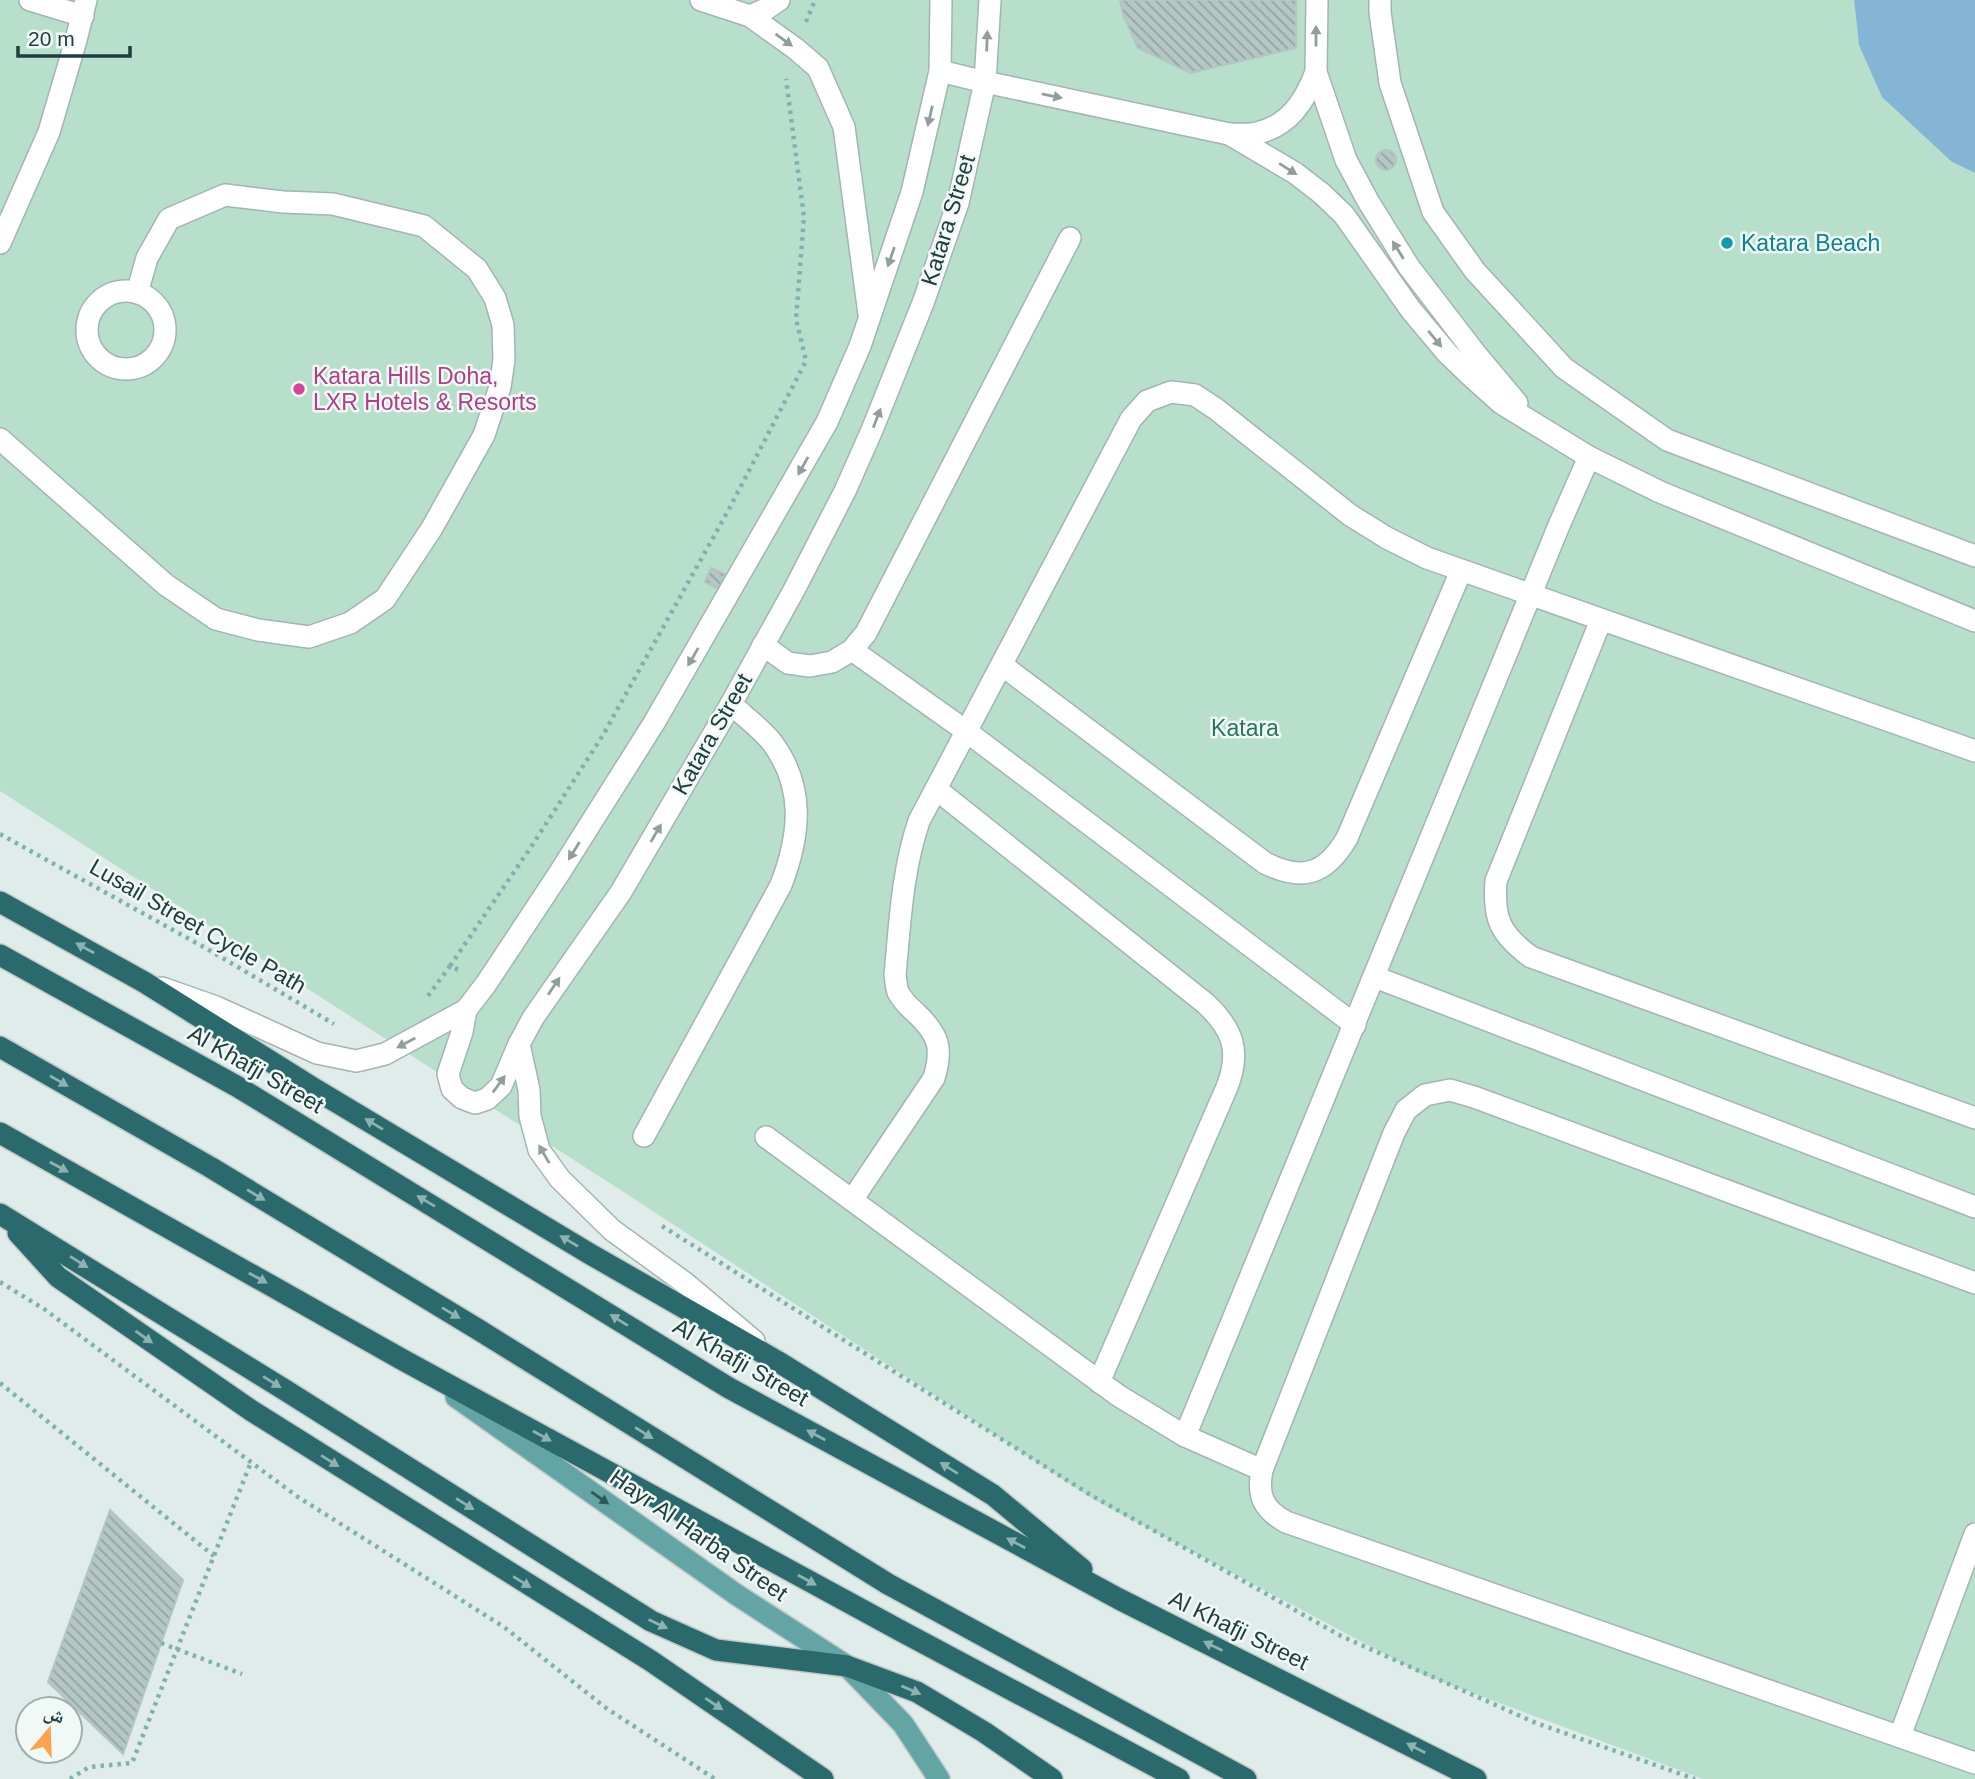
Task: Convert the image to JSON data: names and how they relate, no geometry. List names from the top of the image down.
{
  "streets": {
    "highway": ["Al Khafji Street"],
    "main road": ["Hayr Al Harba Street"],
    "street": ["Katara Street"],
    "path": ["Lusail Street Cycle Path"]
  },
  "one_way": ["Hayr Al Harba Street"],
  "parks": ["Katara"],
  "places": ["Katara Beach", "Katara Hills Doha, LXR Hotels & Resorts"],
  "scale_bar": "20 m",
  "north": "top"
}
